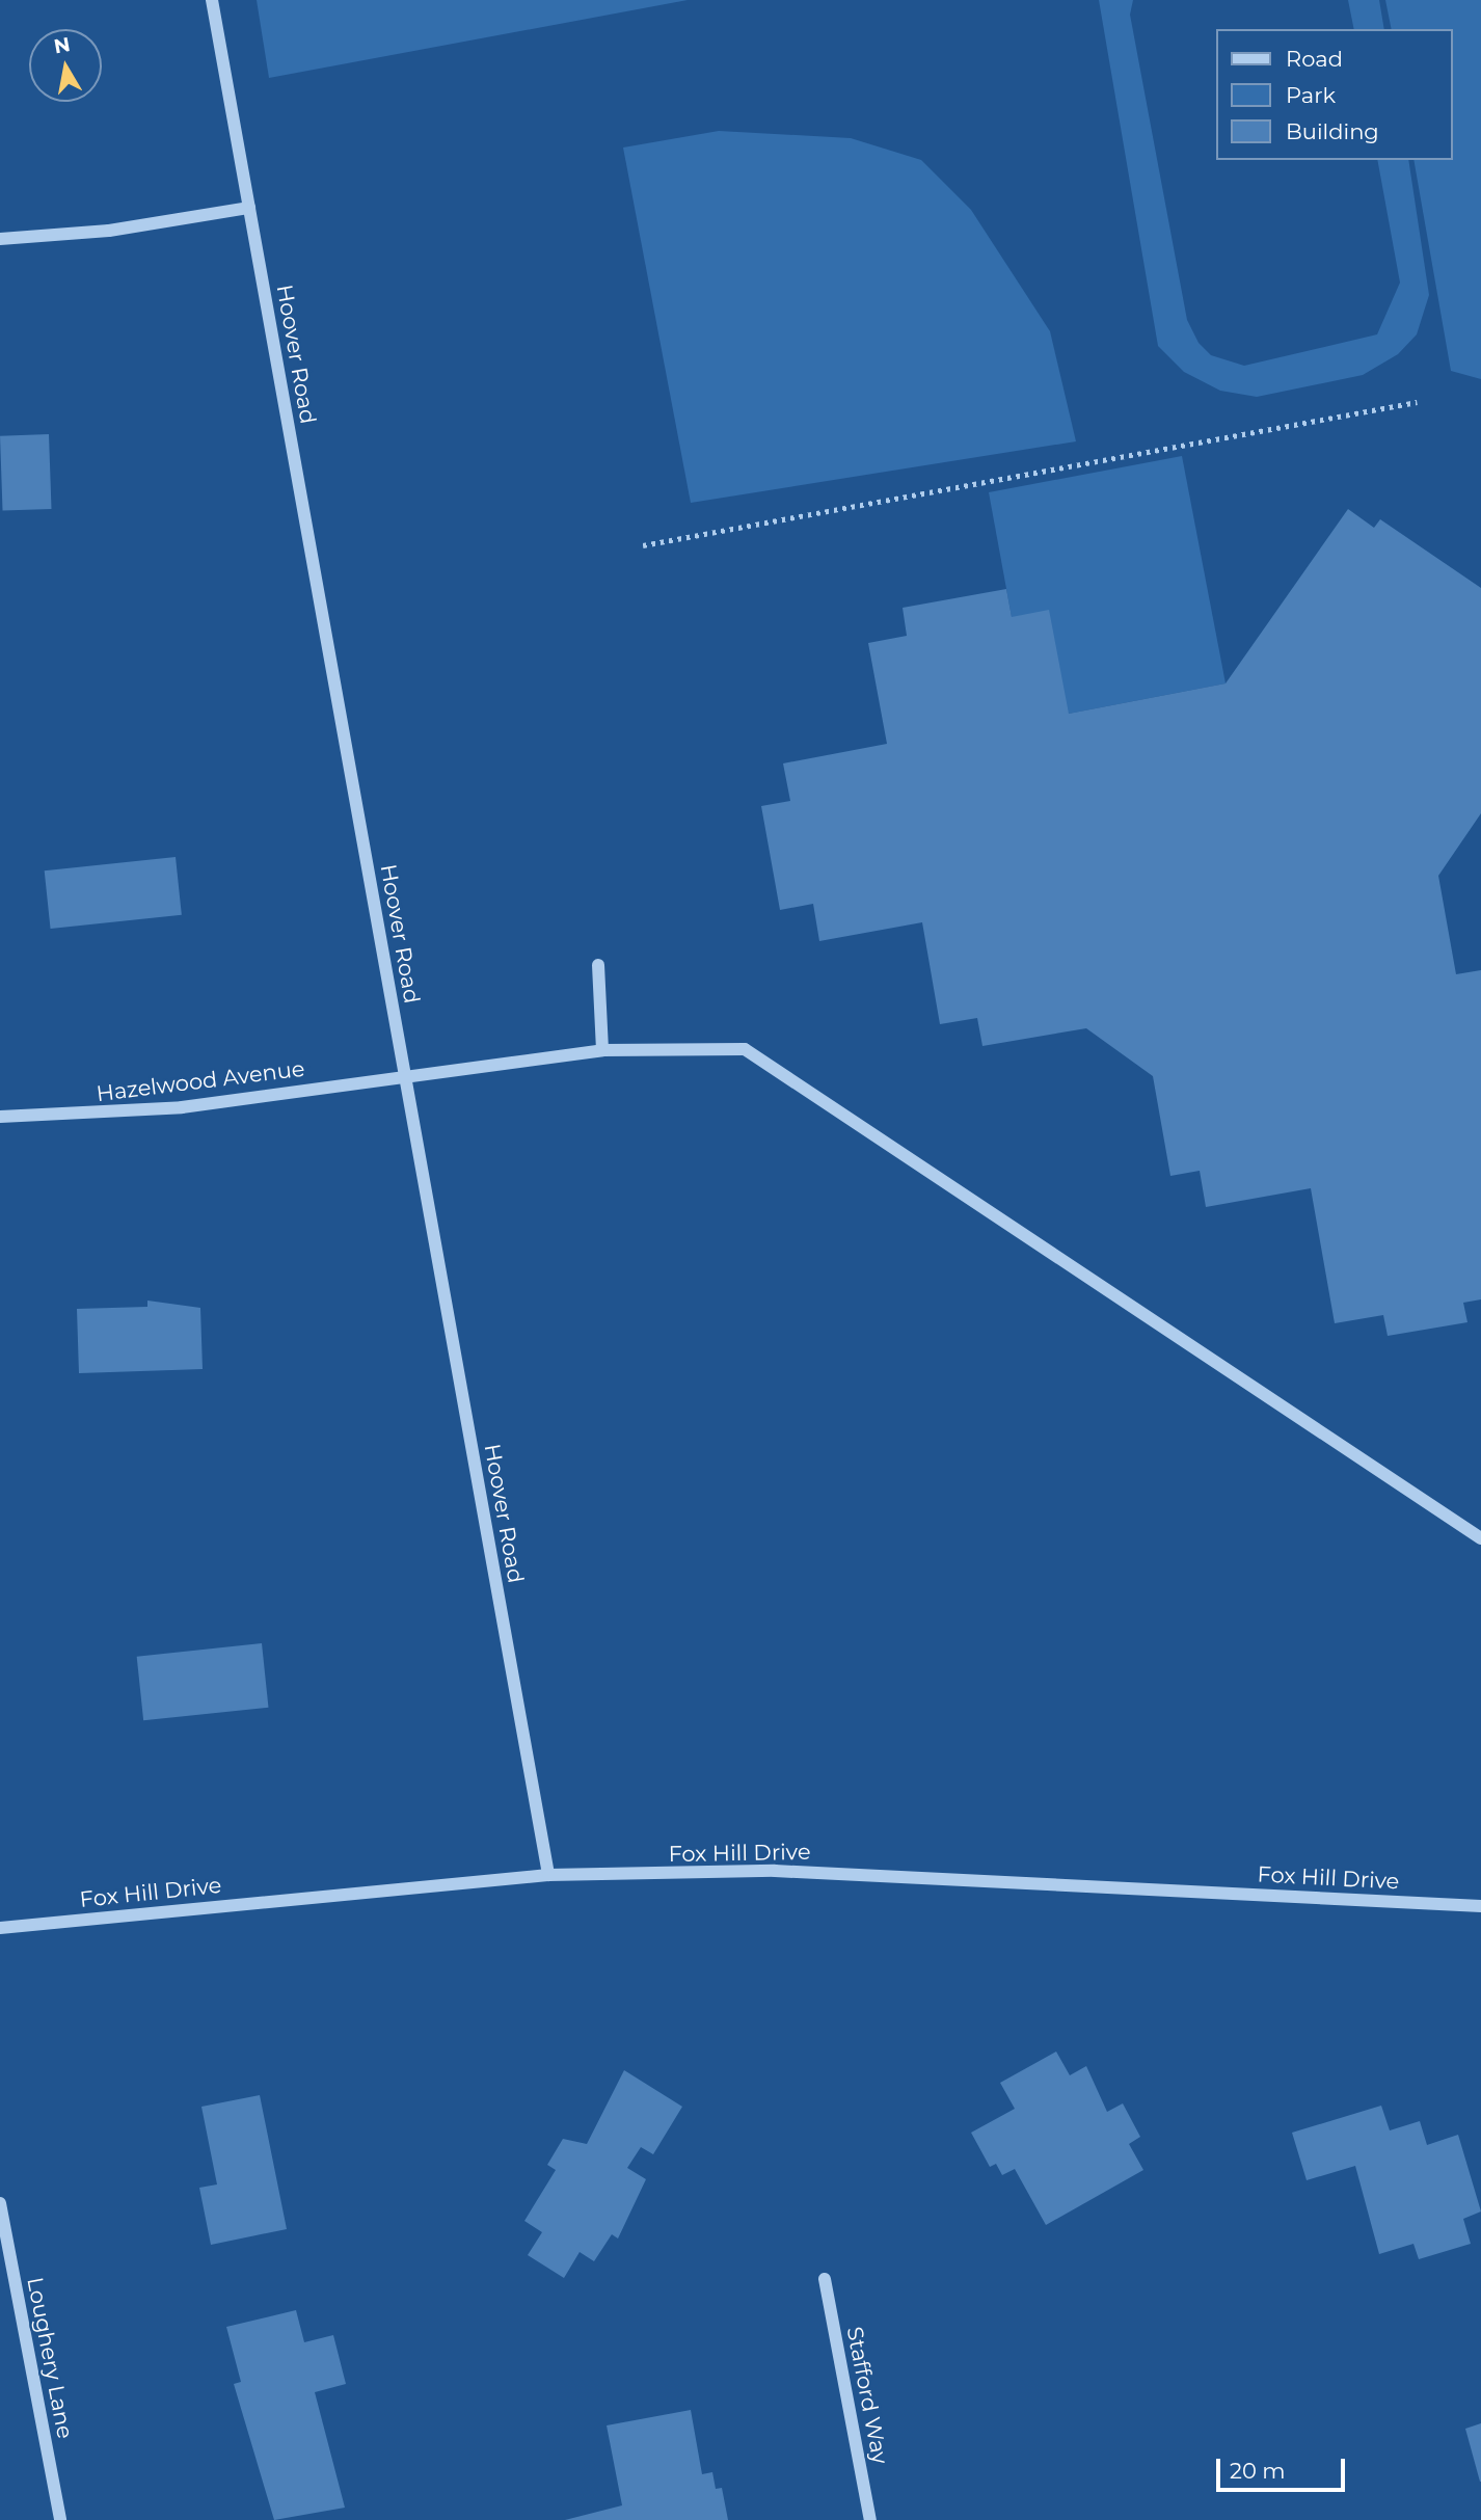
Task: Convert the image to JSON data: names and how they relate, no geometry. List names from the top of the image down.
{
  "streets": {
    "street": [
      "Hoover Road",
      "Hazelwood Avenue",
      "Fox Hill Drive",
      "Loughery Lane",
      "Stafford Way"
    ]
  },
  "crossings": [
    ["Hoover Road", "Hazelwood Avenue"],
    ["Hoover Road", "Fox Hill Drive"]
  ],
  "legend": ["Road", "Park", "Building"],
  "scale_bar": "20 m",
  "north": "top"
}
